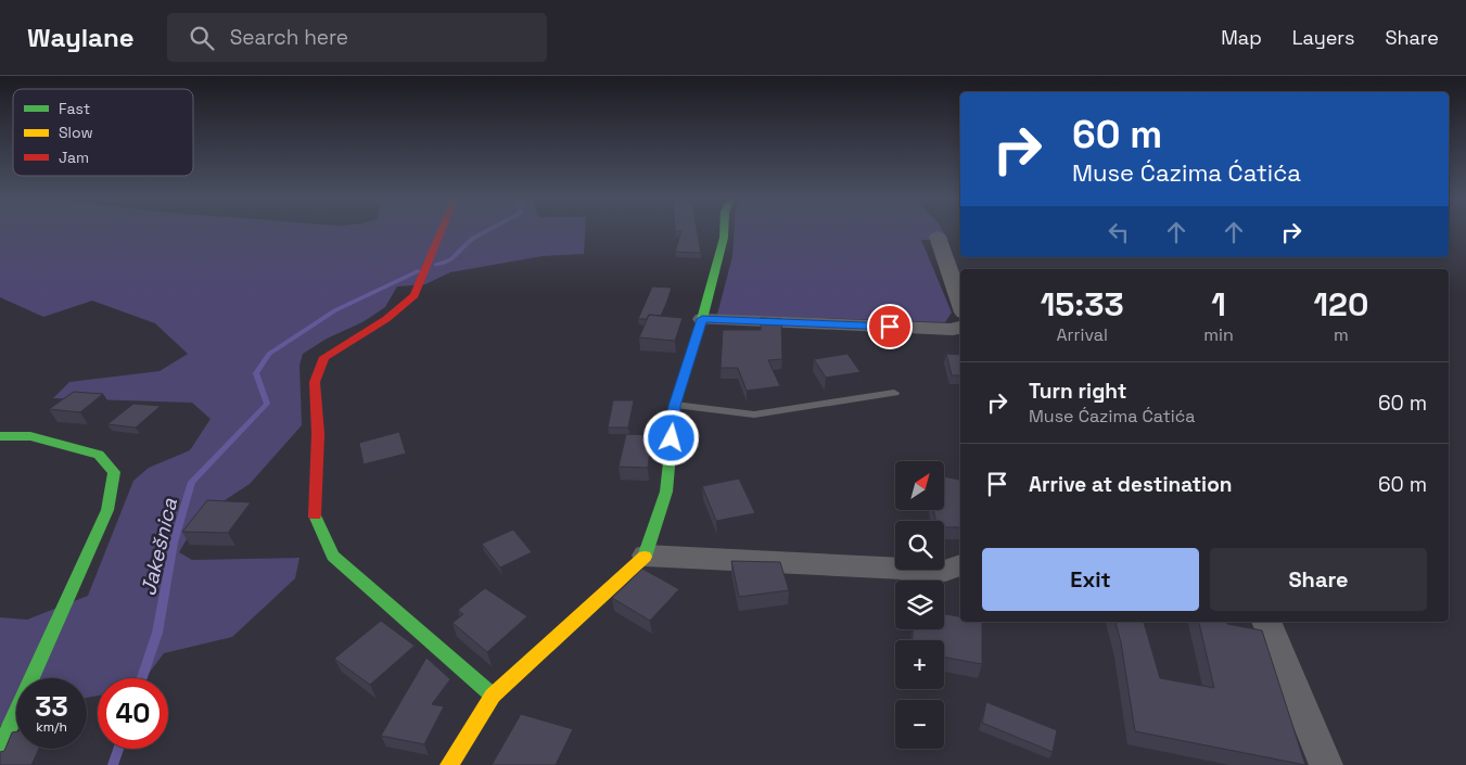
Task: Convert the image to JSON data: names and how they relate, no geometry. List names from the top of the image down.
{
  "water": ["Jakešnica"],
  "legend": ["Fast", "Slow", "Jam"],
  "north": "top right",
  "page": {
    "header": "Waylane",
    "search": "Search here",
    "nav": ["Map", "Layers", "Share"],
    "turn": ["60 m", "Muse Ćazima Ćatića"],
    "eta": [
      "15:33",
      "Arrival",
      "1",
      "min",
      "120",
      "m"
    ],
    "list": [
      {
        "name": "Turn right",
        "note": "Muse Ćazima Ćatića",
        "value": "60 m"
      },
      {
        "name": "Arrive at destination",
        "value": "60 m"
      }
    ],
    "map_buttons": ["+", "−"],
    "buttons": ["Exit", "Share"],
    "speed": "33 km/h",
    "limit": "40"
  }
}
